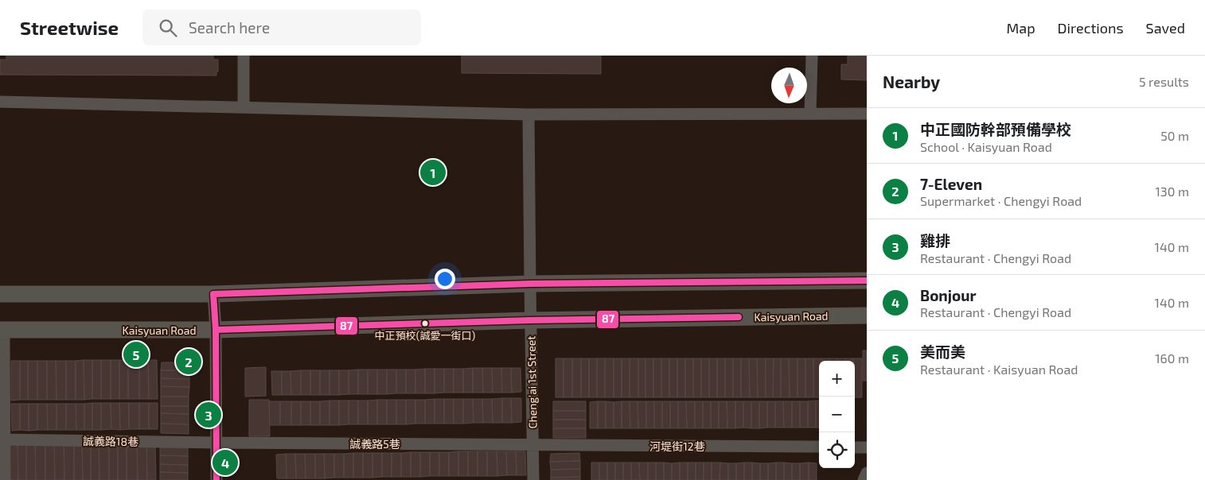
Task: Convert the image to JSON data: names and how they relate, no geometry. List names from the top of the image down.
{
  "streets": {
    "street": [
      "Kaisyuan Road",
      "Cheng'ai 1st Street",
      "誠義路18巷",
      "誠義路5巷",
      "河堤街12巷"
    ]
  },
  "crossings": [
    ["Kaisyuan Road", "Cheng'ai 1st Street"],
    ["Cheng'ai 1st Street", "誠義路5巷"],
    ["Cheng'ai 1st Street", "河堤街12巷"],
    ["誠義路18巷", "誠義路5巷"],
    ["誠義路5巷", "河堤街12巷"]
  ],
  "places": ["中正預校(誠愛一街口)"],
  "lines": ["transit line 87"],
  "north": "bottom",
  "page": {
    "header": "Streetwise",
    "search": "Search here",
    "nav": ["Map", "Directions", "Saved"],
    "heading": ["Nearby", "5 results"],
    "list": [
      {
        "mark": "1",
        "name": "中正國防幹部預備學校",
        "note": "School · Kaisyuan Road",
        "value": "50 m"
      },
      {
        "mark": "2",
        "name": "7-Eleven",
        "note": "Supermarket · Chengyi Road",
        "value": "130 m"
      },
      {
        "mark": "3",
        "name": "雞排",
        "note": "Restaurant · Chengyi Road",
        "value": "140 m"
      },
      {
        "mark": "4",
        "name": "Bonjour",
        "note": "Restaurant · Chengyi Road",
        "value": "140 m"
      },
      {
        "mark": "5",
        "name": "美而美",
        "note": "Restaurant · Kaisyuan Road",
        "value": "160 m"
      }
    ],
    "pins": [
      "1",
      "5",
      "2",
      "3",
      "4"
    ],
    "map_buttons": ["+", "−"]
  }
}
